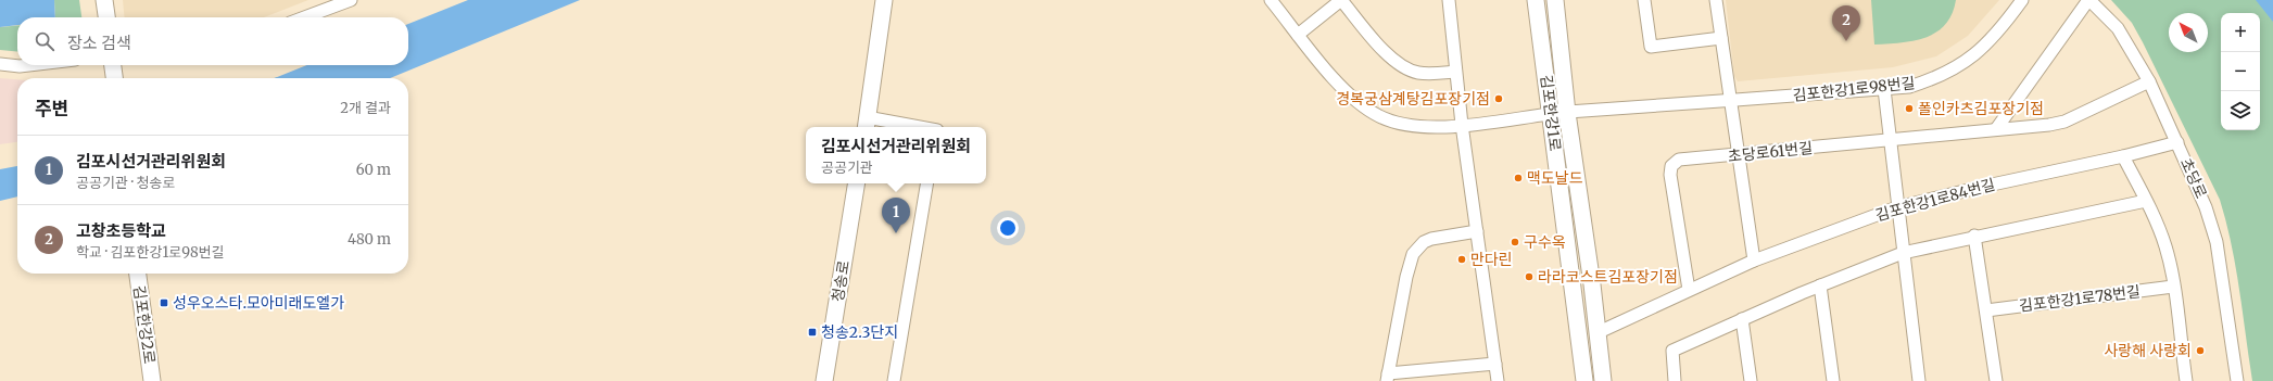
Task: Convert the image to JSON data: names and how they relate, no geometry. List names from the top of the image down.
{
  "streets": {
    "street": [
      "김포한강1로98번길",
      "김포한강1로",
      "초당로61번길",
      "초당로",
      "김포한강1로84번길",
      "청송로",
      "김포한강1로78번길",
      "김포한강2로"
    ]
  },
  "crossings": [
    ["김포한강1로98번길", "김포한강1로"],
    ["김포한강1로", "김포한강1로84번길"],
    ["초당로61번길", "초당로"],
    ["초당로61번길", "김포한강1로84번길"]
  ],
  "places": {
    "other": [
      "경복궁삼계탕김포장기점",
      "폴인카츠김포장기점",
      "맥도날드",
      "구수옥",
      "만다린",
      "라라코스트김포장기점",
      "사랑해 사랑회"
    ],
    "transit": ["성우오스타.모아미래도엘가", "청송2.3단지"]
  },
  "north": "top left",
  "page": {
    "pins": ["2", "1"],
    "map_buttons": ["+", "−"],
    "search": "장소 검색",
    "heading": ["주변", "2개 결과"],
    "popup": ["김포시선거관리위원회", "공공기관"],
    "list": [
      {
        "mark": "1",
        "name": "김포시선거관리위원회",
        "note": "공공기관 · 청송로",
        "value": "60 m"
      },
      {
        "mark": "2",
        "name": "고창초등학교",
        "note": "학교 · 김포한강1로98번길",
        "value": "480 m"
      }
    ]
  }
}
